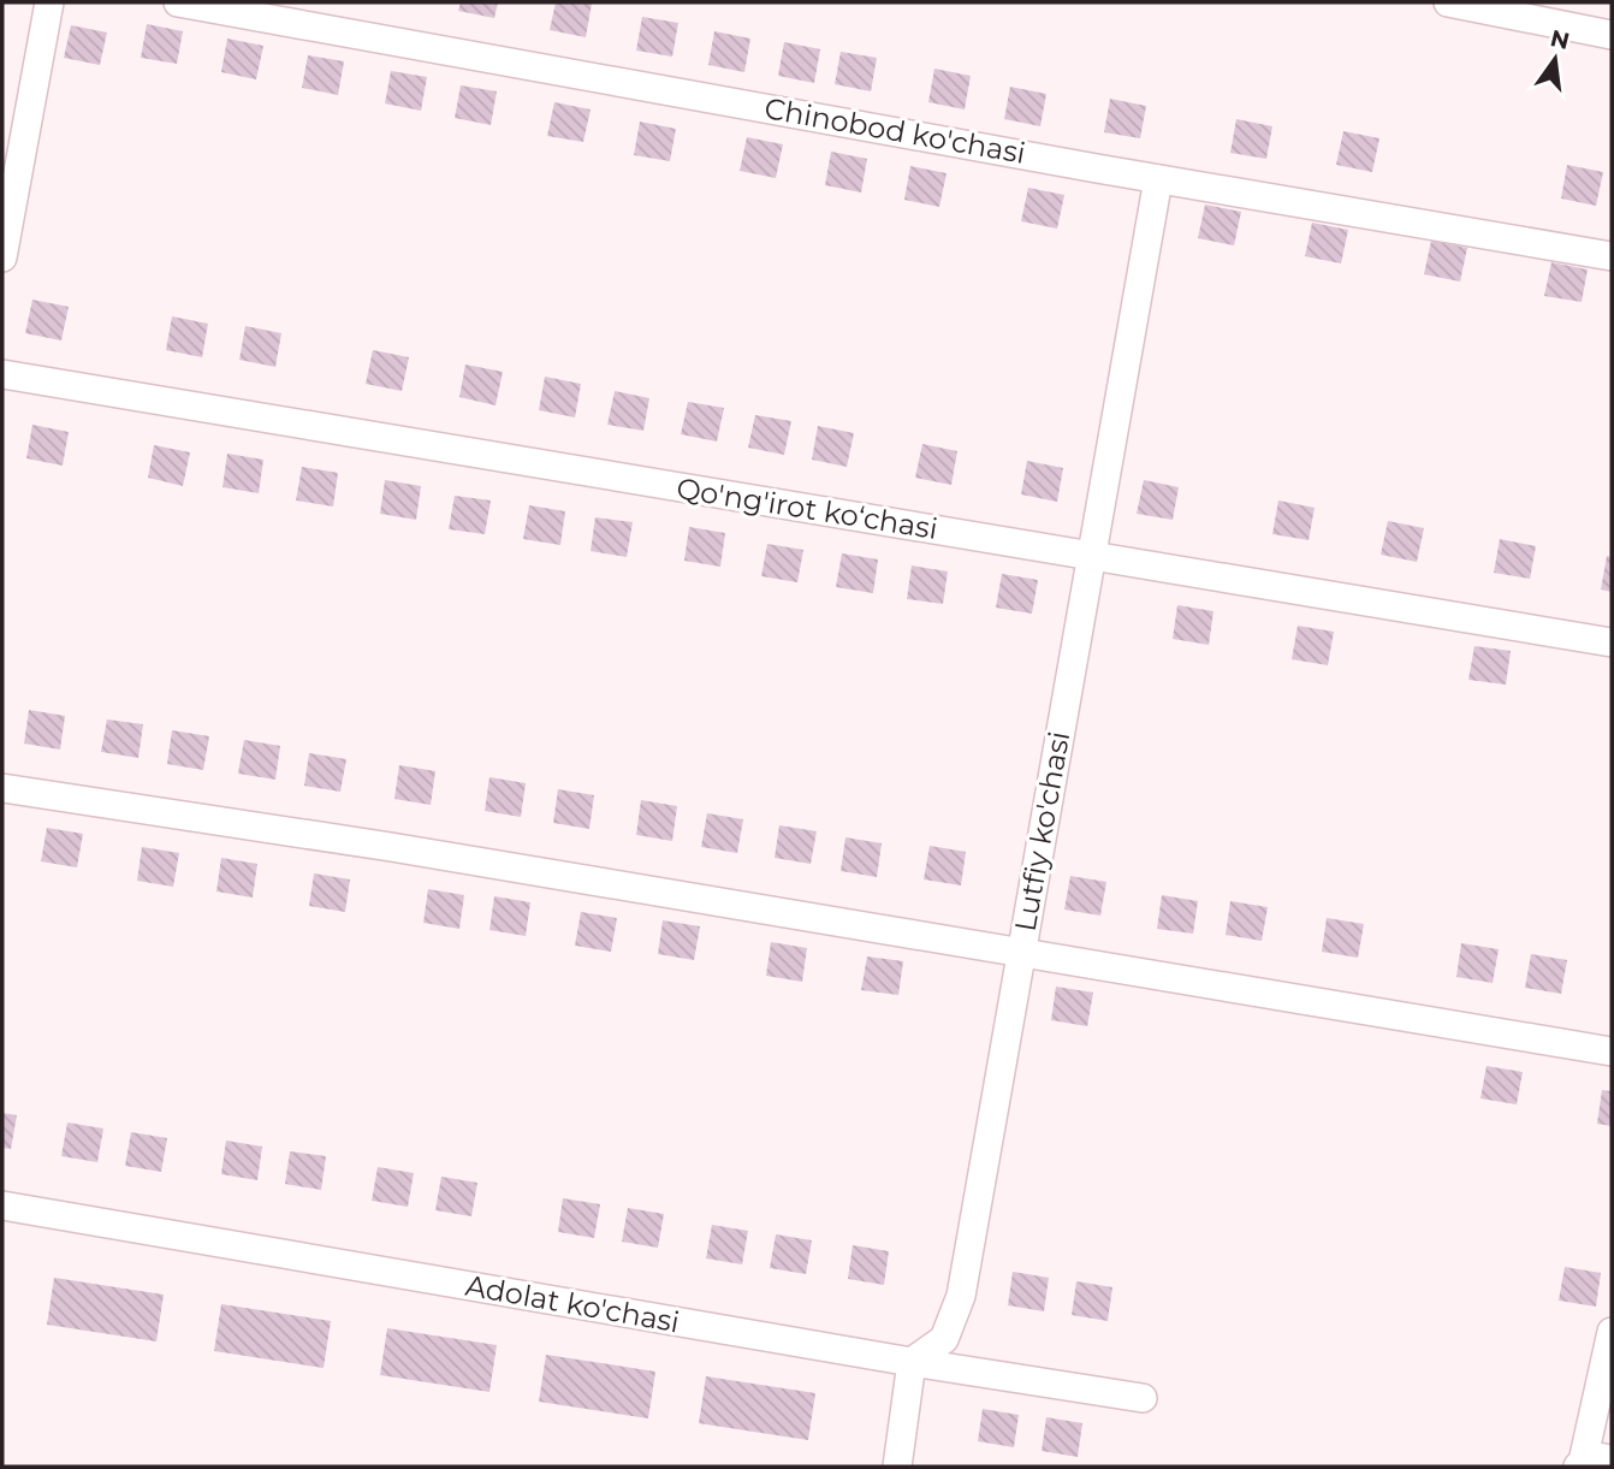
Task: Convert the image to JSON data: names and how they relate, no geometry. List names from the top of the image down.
{
  "streets": {
    "street": [
      "Chinobod ko'chasi",
      "Qo'ng'irot ko‘chasi",
      "Lutfiy ko'chasi",
      "Adolat ko'chasi"
    ]
  },
  "crossings": [
    ["Chinobod ko'chasi", "Lutfiy ko'chasi"],
    ["Qo'ng'irot ko‘chasi", "Lutfiy ko'chasi"],
    ["Lutfiy ko'chasi", "Adolat ko'chasi"]
  ],
  "north": "top"
}
